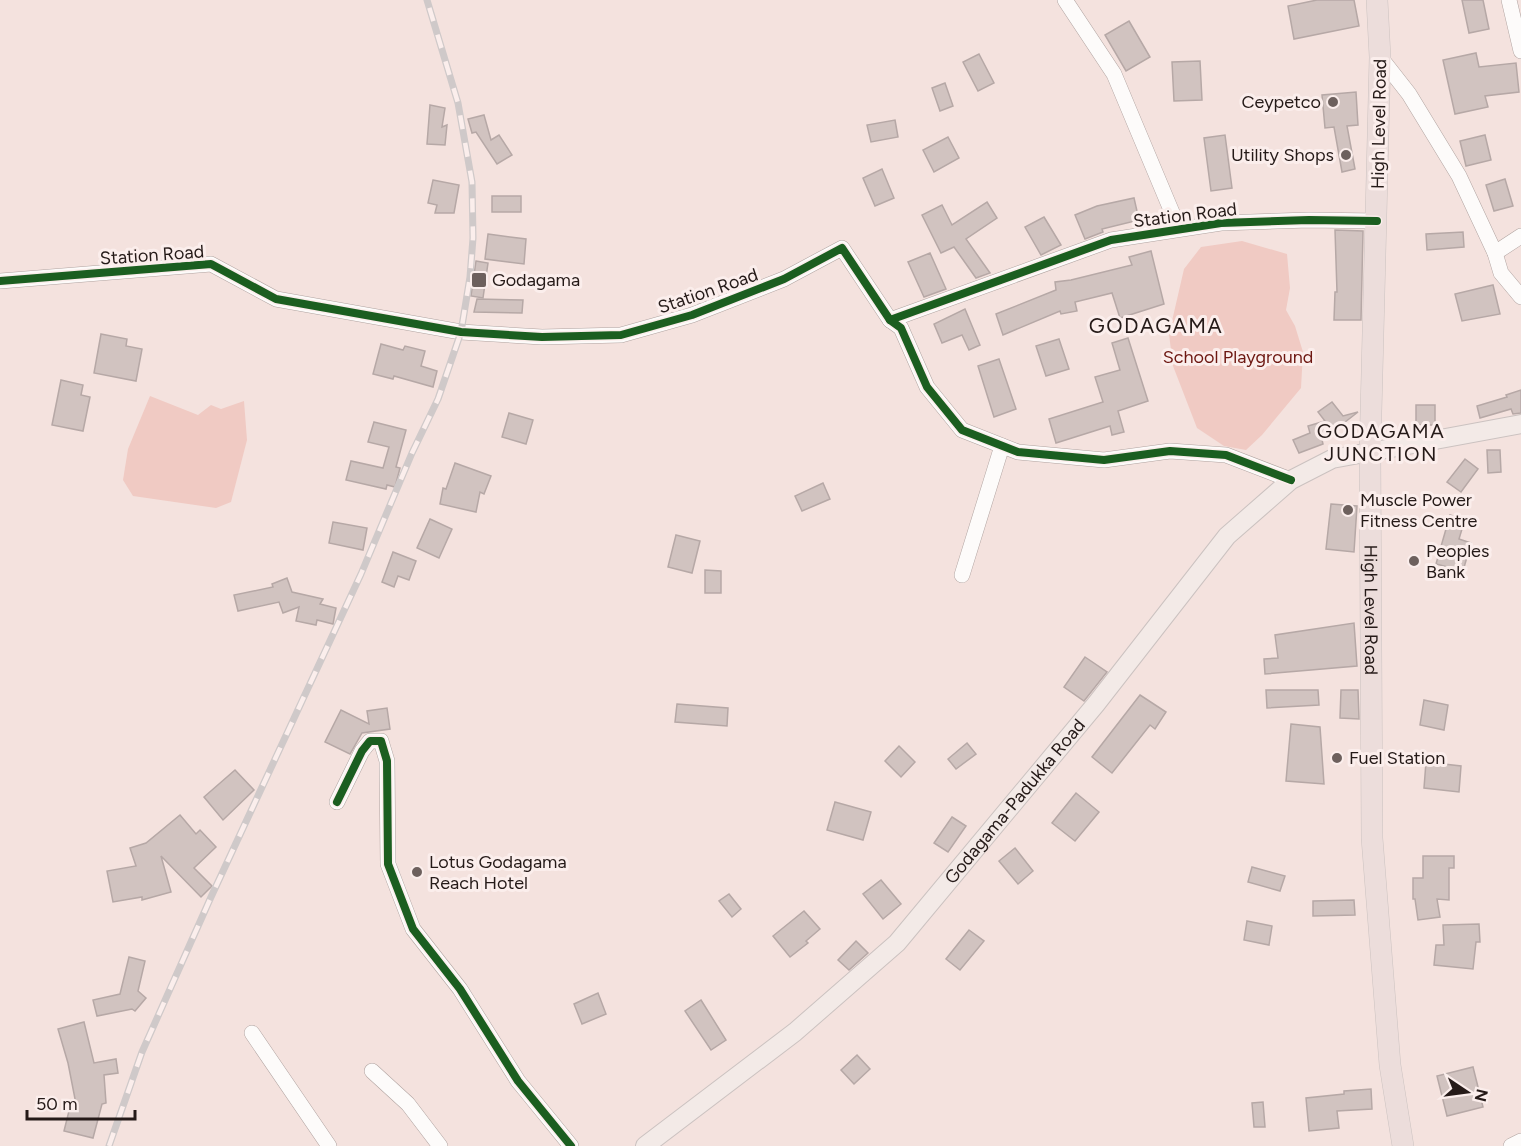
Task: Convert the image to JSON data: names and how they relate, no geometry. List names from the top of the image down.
{
  "streets": {
    "highway": ["High Level Road"],
    "main road": ["Godagama-Padukka Road"],
    "street": ["Station Road"]
  },
  "crossings": [
    ["High Level Road", "Station Road"],
    ["High Level Road", "Godagama-Padukka Road"]
  ],
  "districts": ["GODAGAMA", "GODAGAMA JUNCTION"],
  "parks": ["School Playground"],
  "places": {
    "other": [
      "Ceypetco",
      "Utility Shops",
      "Muscle Power Fitness Centre",
      "Peoples Bank",
      "Fuel Station",
      "Lotus Godagama Reach Hotel"
    ],
    "transit": ["Godagama"]
  },
  "scale_bar": "50 m",
  "north": "right"
}
